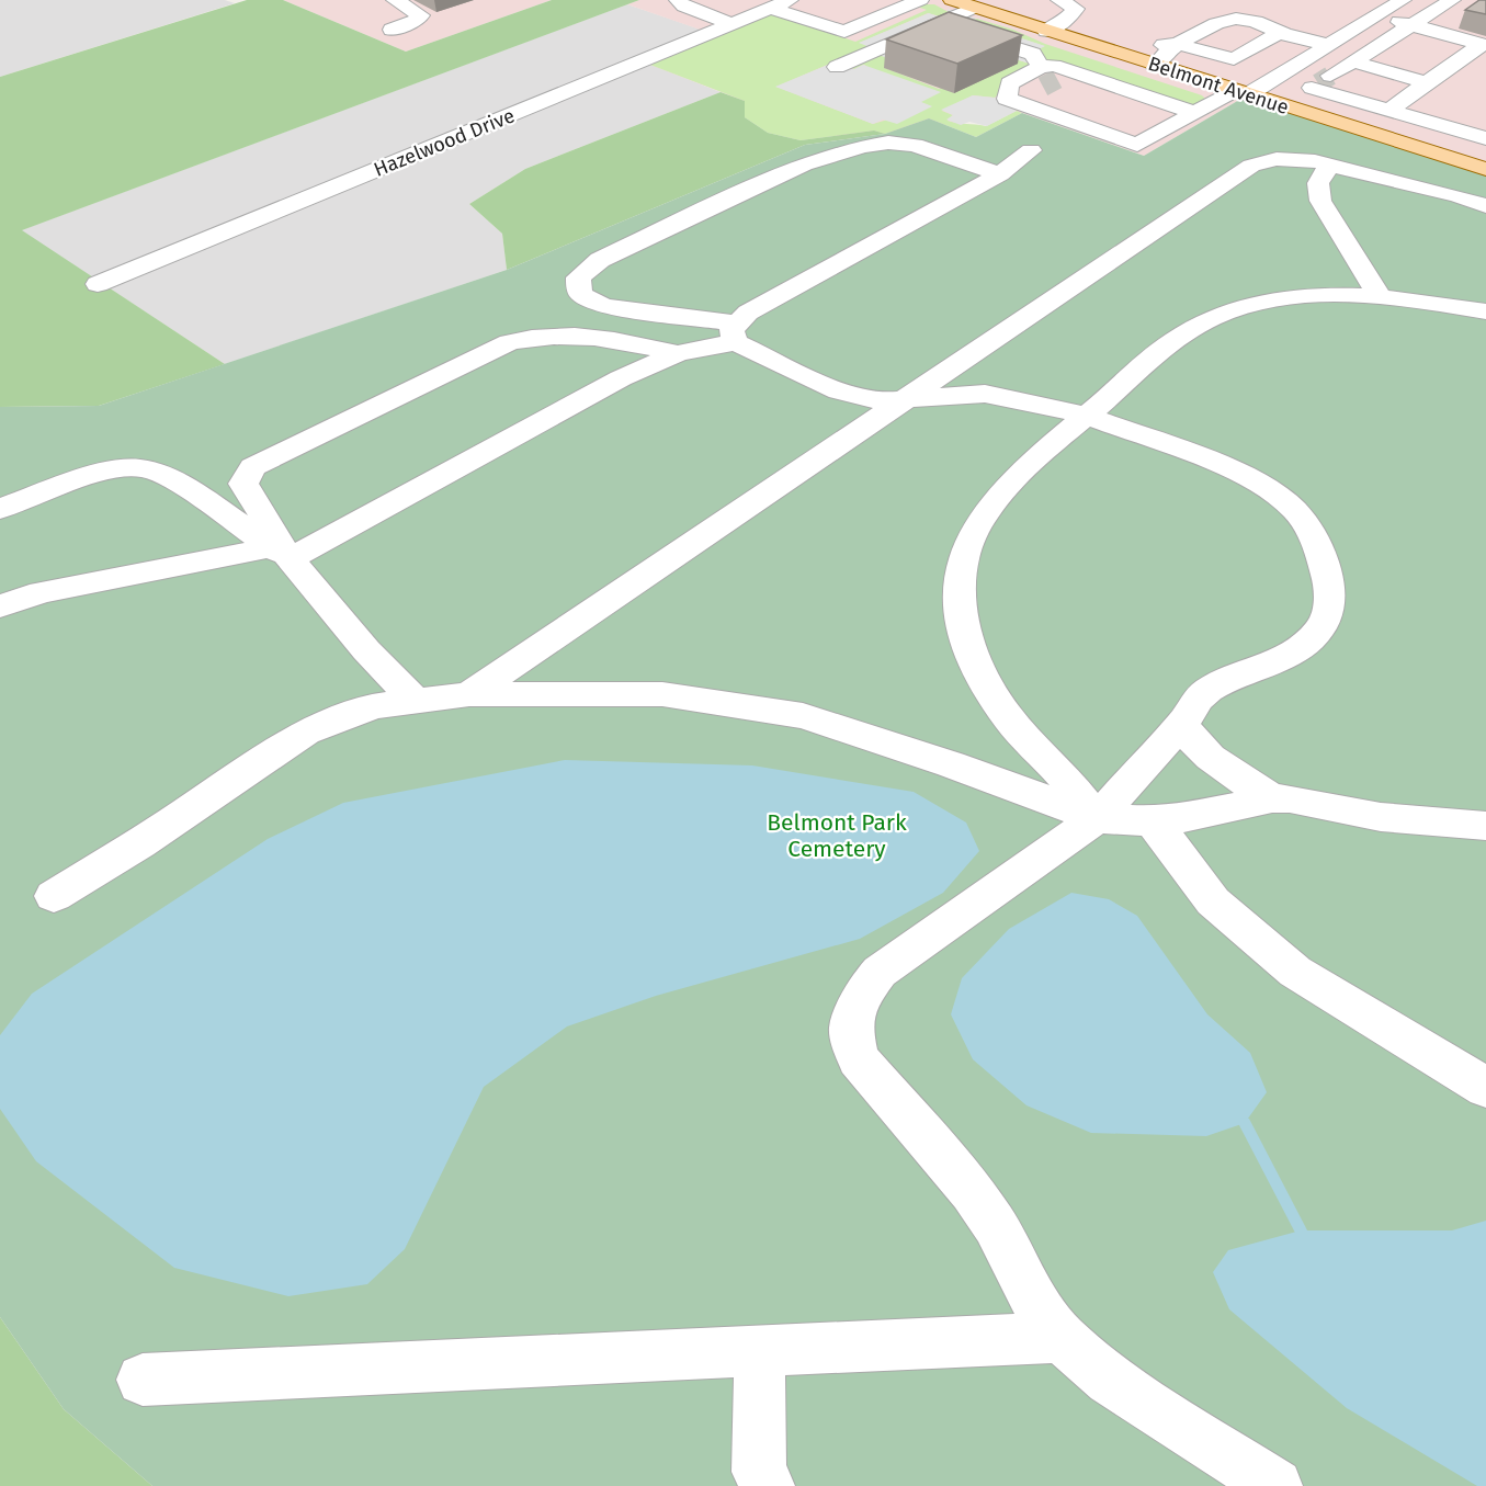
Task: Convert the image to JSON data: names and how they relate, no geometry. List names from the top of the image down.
{
  "streets": {
    "main road": ["Belmont Avenue"],
    "street": ["Hazelwood Drive"]
  },
  "parks": ["Belmont Park Cemetery"]
}
